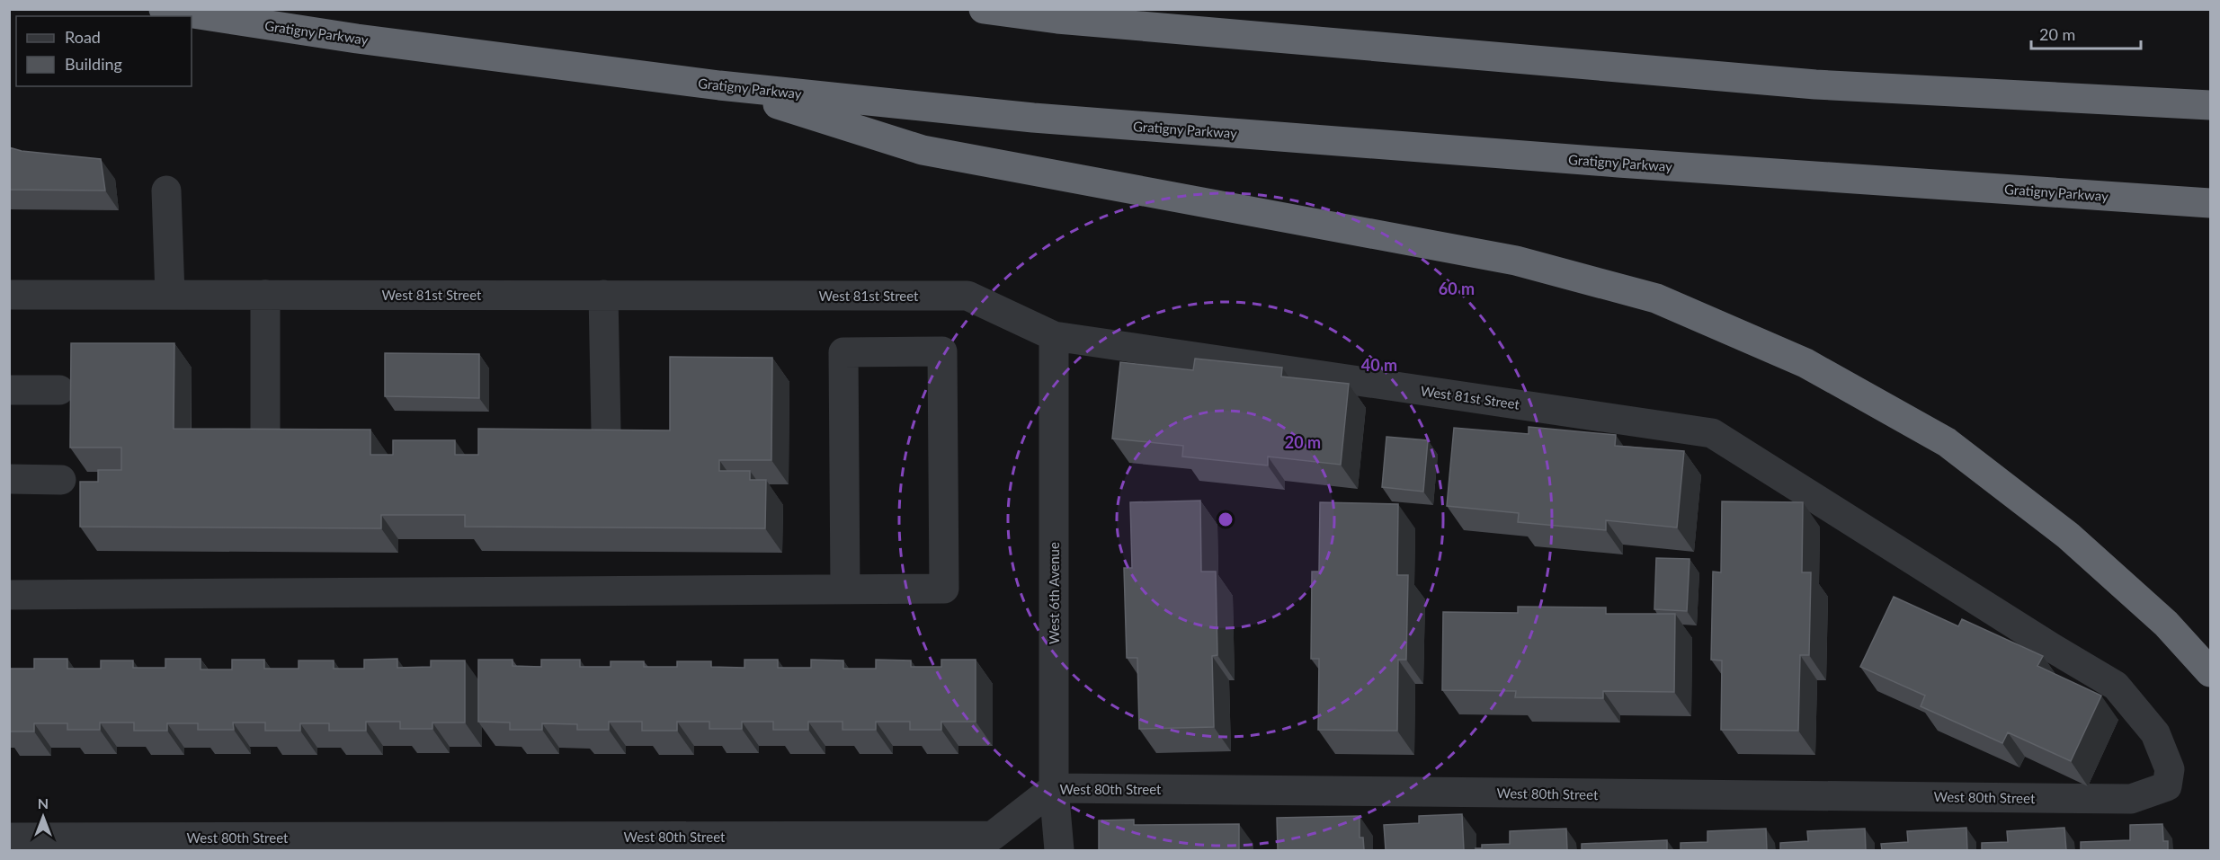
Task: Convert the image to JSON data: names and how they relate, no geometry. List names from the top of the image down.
{
  "streets": {
    "highway": ["Gratigny Parkway"],
    "street": ["West 81st Street", "West 6th Avenue", "West 80th Street"]
  },
  "crossings": [
    ["West 81st Street", "West 6th Avenue"],
    ["West 81st Street", "West 80th Street"],
    ["West 6th Avenue", "West 80th Street"]
  ],
  "legend": ["Road", "Building"],
  "scale_bar": "20 m",
  "north": "top",
  "rings": ["60 m", "40 m", "20 m"]
}
